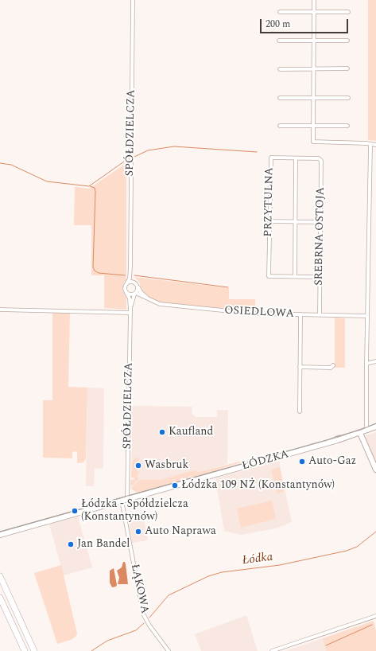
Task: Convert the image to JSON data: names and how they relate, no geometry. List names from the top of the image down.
{
  "streets": {
    "main road": ["ŁÓDZKA"],
    "street": [
      "SPÓŁDZIELCZA",
      "PRZYTULNA",
      "SREBRNA OSTOJA",
      "OSIEDLOWA",
      "ŁĄKOWA"
    ]
  },
  "crossings": [
    ["SPÓŁDZIELCZA", "ŁÓDZKA"],
    ["PRZYTULNA", "SREBRNA OSTOJA"],
    ["SREBRNA OSTOJA", "OSIEDLOWA"],
    ["ŁÓDZKA", "ŁĄKOWA"]
  ],
  "water": ["Łódka"],
  "places": [
    "Kaufland",
    "Auto-Gaz",
    "Wasbruk",
    "Łódzka 109 NŻ (Konstantynów)",
    "Łódzka - Spółdzielcza (Konstantynów)",
    "Auto Naprawa",
    "Jan Bandel"
  ],
  "scale_bar": "200 m"
}
